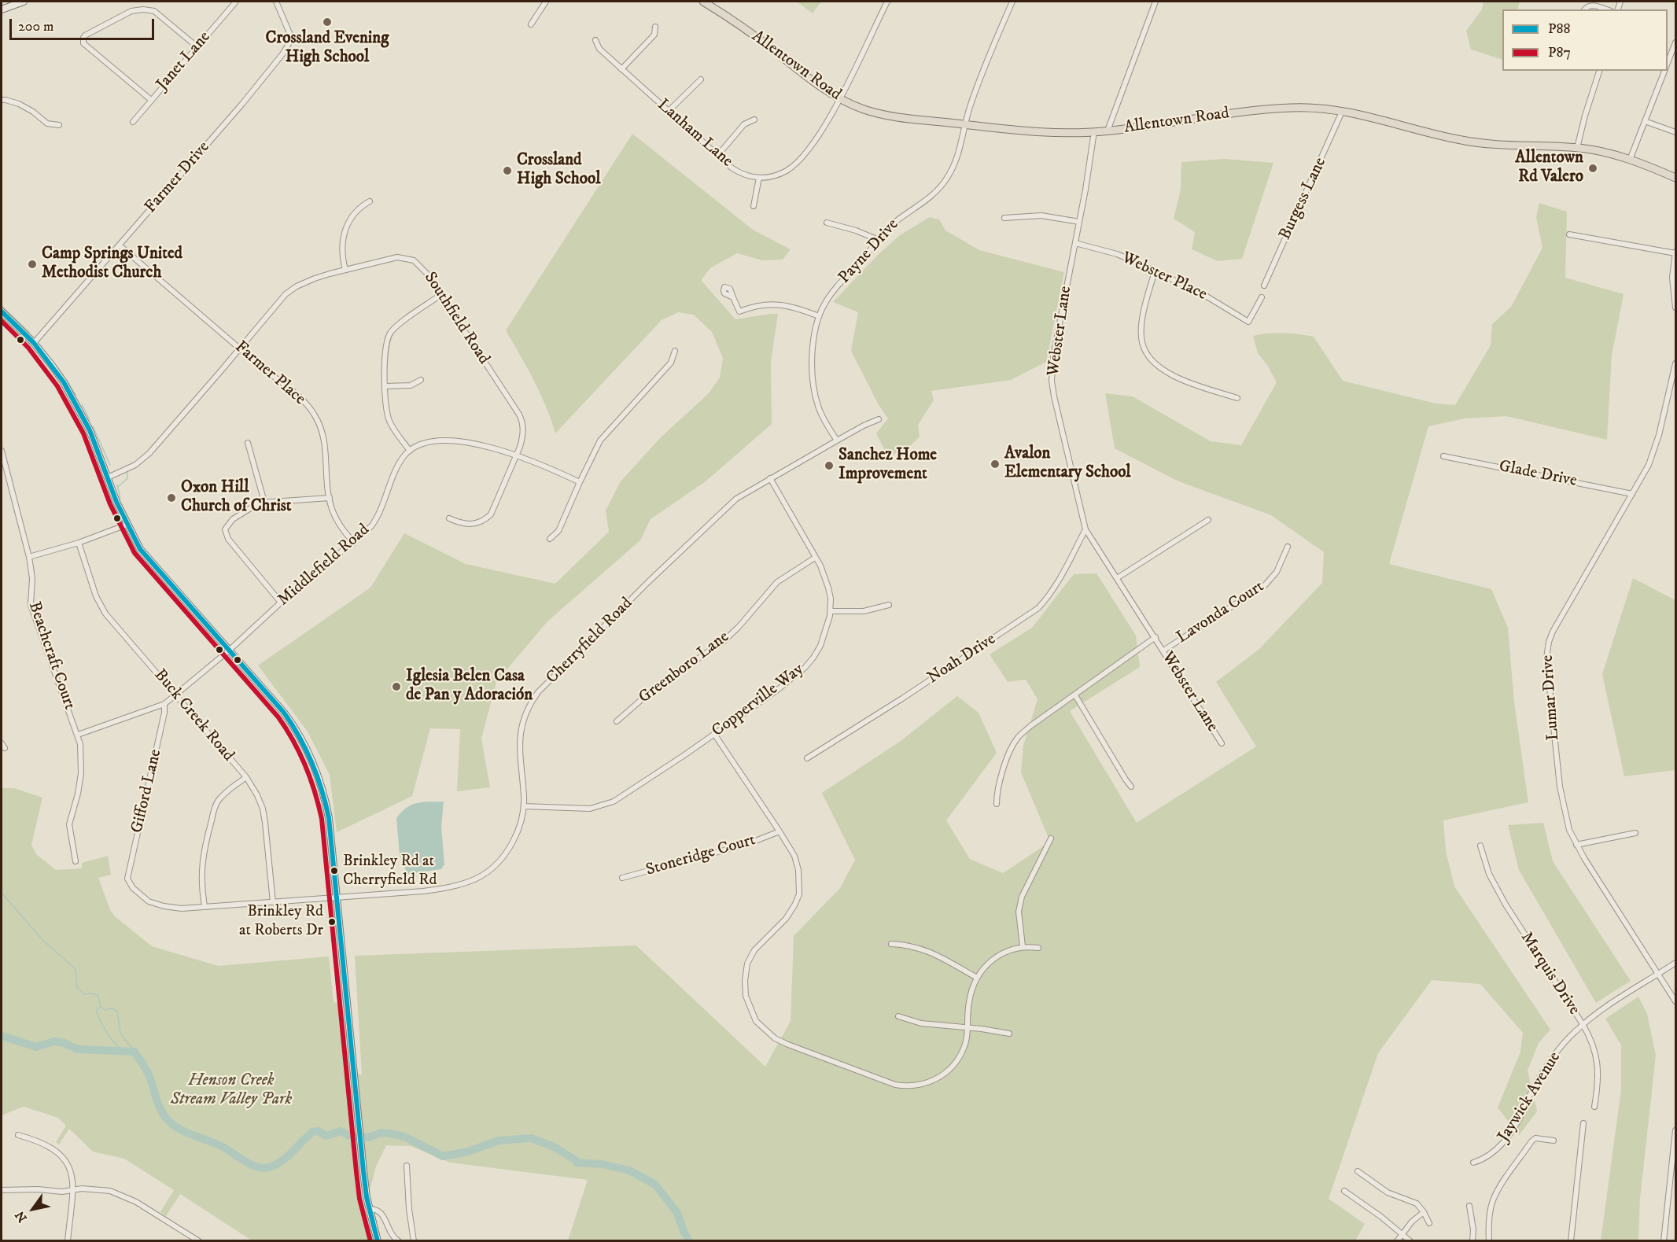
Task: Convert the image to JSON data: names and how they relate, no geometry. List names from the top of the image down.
{
  "streets": {
    "main road": ["Allentown Road"],
    "street": [
      "Janet Lane",
      "Lanham Lane",
      "Farmer Drive",
      "Burgess Lane",
      "Payne Drive",
      "Webster Place",
      "Southfield Road",
      "Webster Lane",
      "Farmer Place",
      "Glade Drive",
      "Middlefield Road",
      "Lavonda Court",
      "Cherryfield Road",
      "Beachcraft Court",
      "Noah Drive",
      "Greenboro Lane",
      "Lumar Drive",
      "Copperville Way",
      "Buck Creek Road",
      "Gifford Lane",
      "Stoneridge Court",
      "Marquis Drive",
      "Jaywick Avenue"
    ]
  },
  "crossings": [
    ["Allentown Road", "Burgess Lane"],
    ["Allentown Road", "Payne Drive"],
    ["Allentown Road", "Webster Lane"],
    ["Farmer Drive", "Farmer Place"],
    ["Payne Drive", "Cherryfield Road"],
    ["Webster Place", "Webster Lane"],
    ["Southfield Road", "Farmer Place"],
    ["Webster Lane", "Lavonda Court"],
    ["Webster Lane", "Noah Drive"],
    ["Farmer Place", "Middlefield Road"],
    ["Glade Drive", "Lumar Drive"],
    ["Middlefield Road", "Beachcraft Court"],
    ["Middlefield Road", "Buck Creek Road"],
    ["Middlefield Road", "Gifford Lane"],
    ["Cherryfield Road", "Copperville Way"],
    ["Cherryfield Road", "Buck Creek Road"],
    ["Cherryfield Road", "Gifford Lane"],
    ["Greenboro Lane", "Copperville Way"],
    ["Lumar Drive", "Jaywick Avenue"],
    ["Marquis Drive", "Jaywick Avenue"]
  ],
  "parks": ["Henson Creek Stream Valley Park"],
  "places": [
    "Crossland Evening High School",
    "Allentown Rd Valero",
    "Crossland High School",
    "Camp Springs United Methodist Church",
    "Avalon Elementary School",
    "Sanchez Home Improvement",
    "Oxon Hill Church of Christ",
    "Iglesia Belen Casa de Pan y Adoración",
    "Brinkley Rd at Cherryfield Rd",
    "Brinkley Rd at Roberts Dr"
  ],
  "lines": ["transit line P88", "transit line P87"],
  "legend": ["P88", "P87"],
  "scale_bar": "200 m",
  "north": "bottom left"
}
